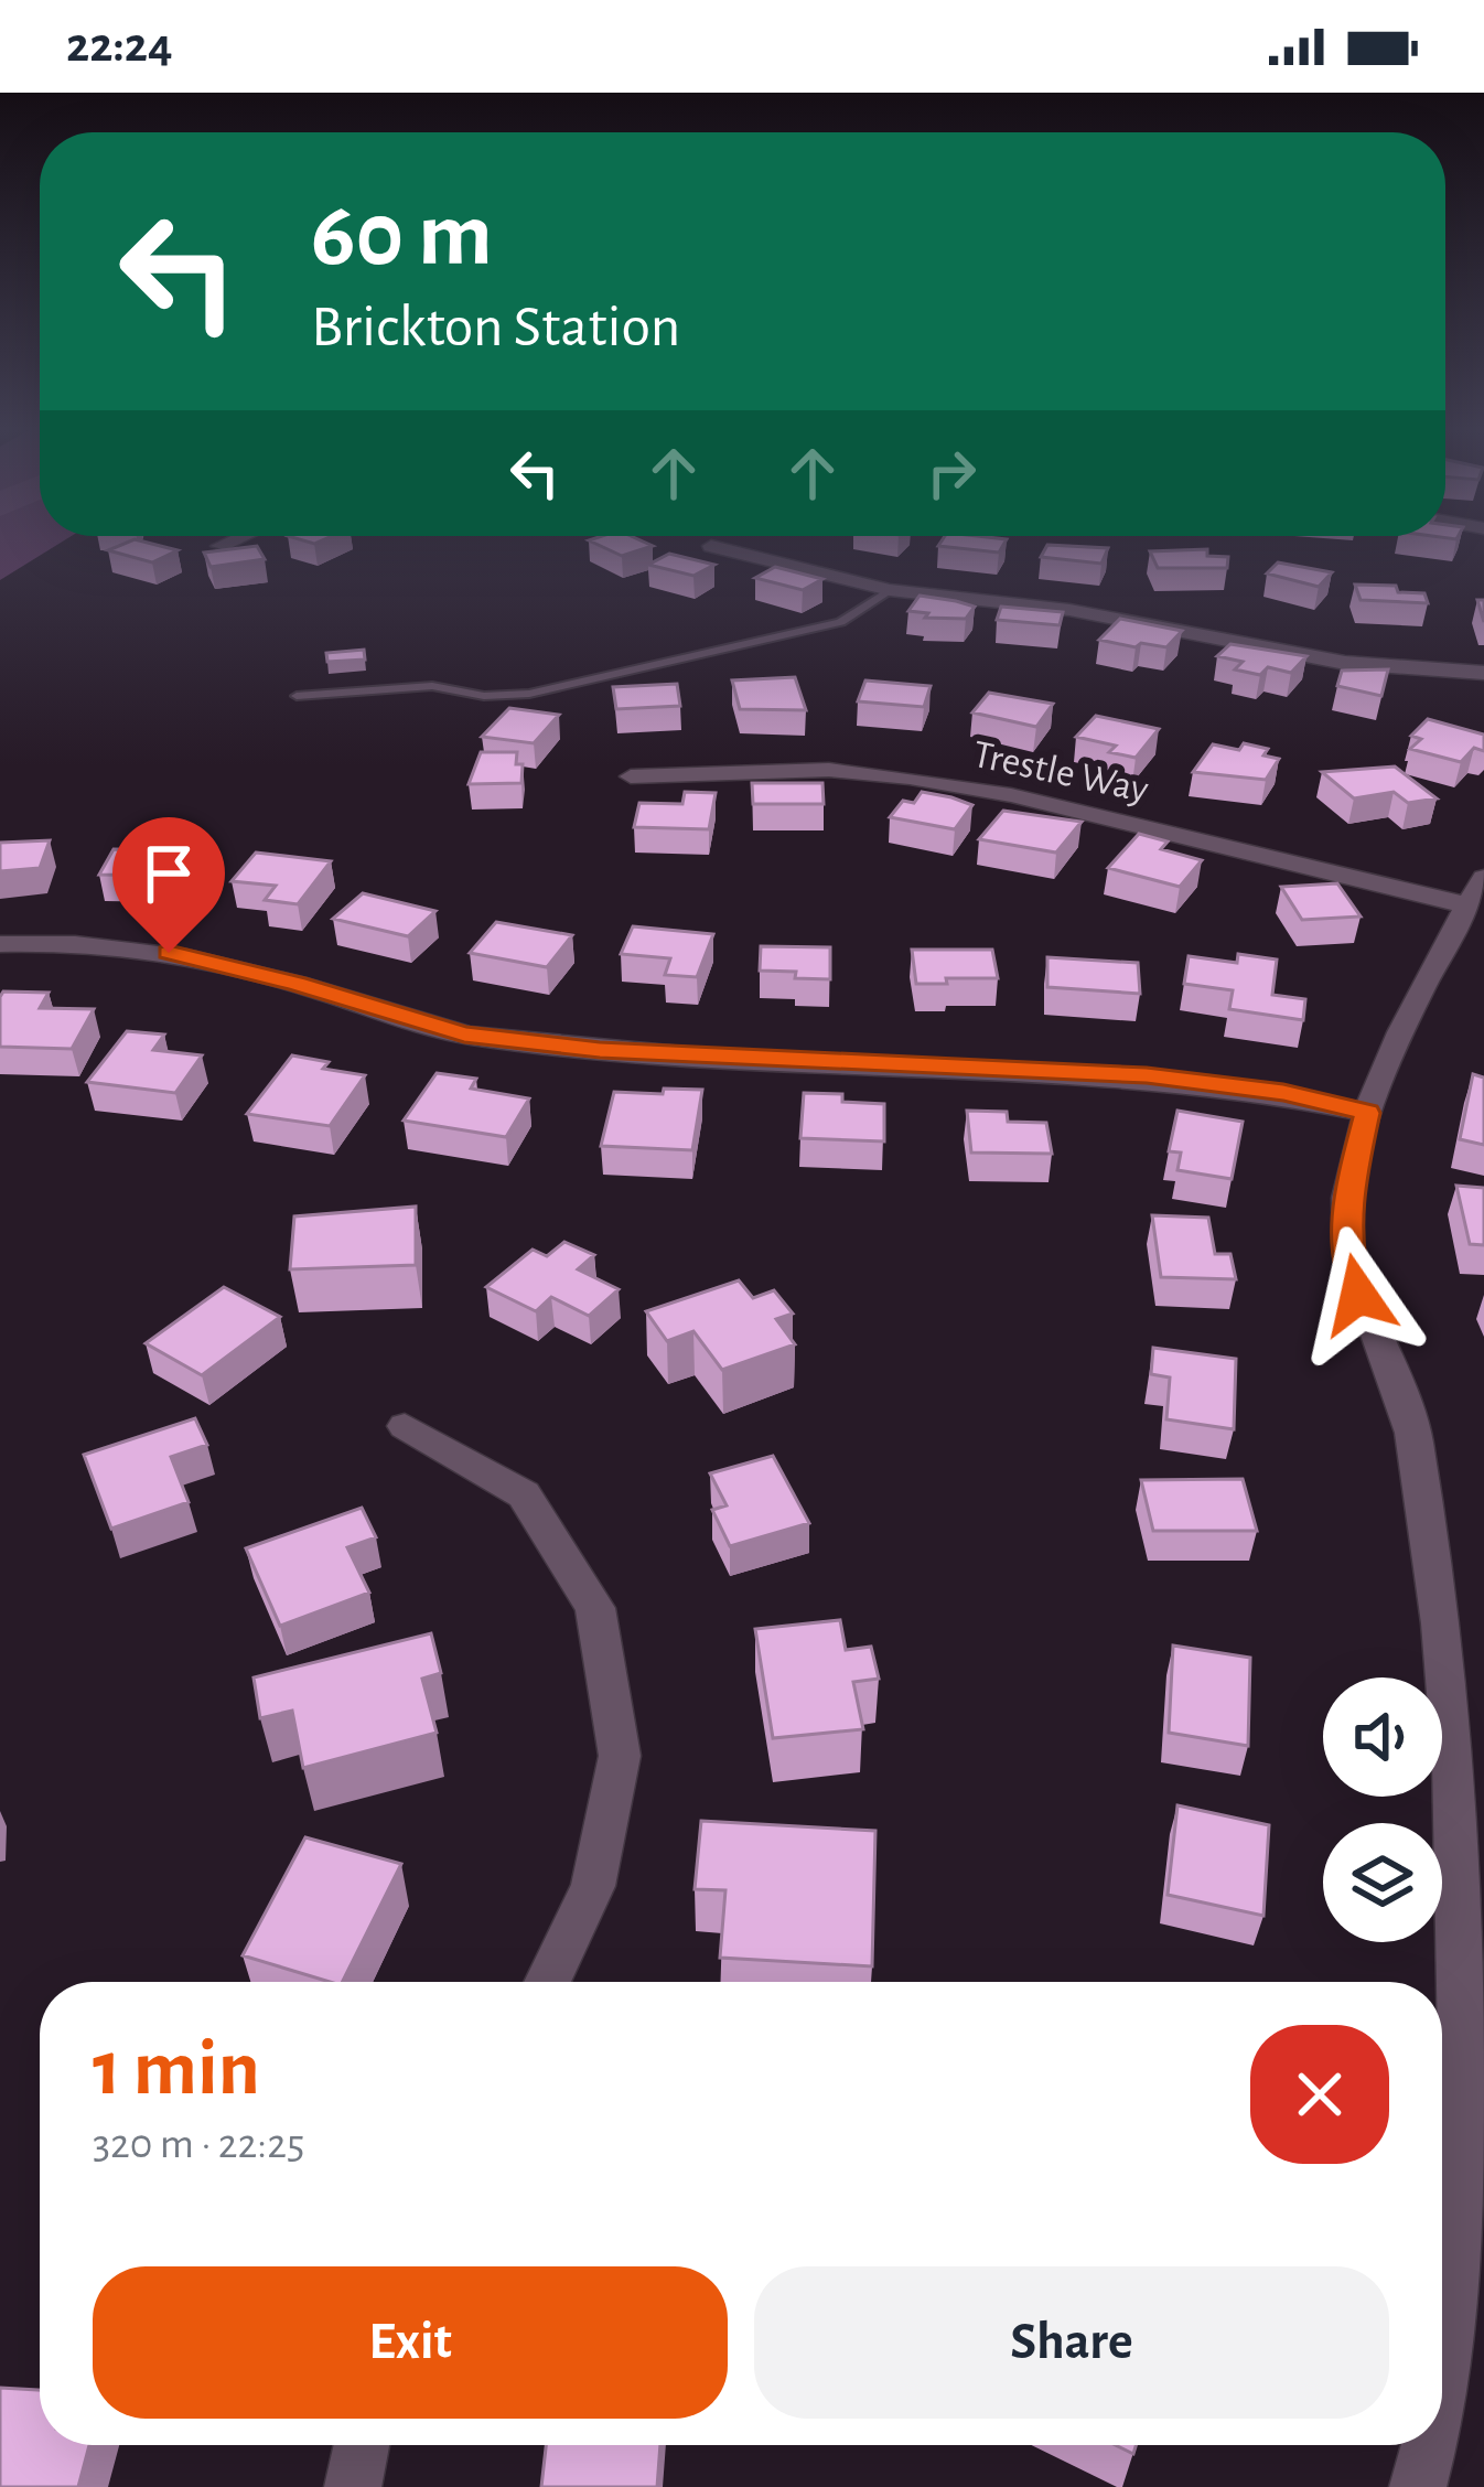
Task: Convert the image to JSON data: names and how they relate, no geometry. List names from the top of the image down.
{
  "streets": {
    "street": ["Trestle Way"]
  },
  "page": {
    "status": "22:24",
    "turn": ["60 m", "Brickton Station"],
    "heading": ["1 min", "320 m · 22:25"],
    "buttons": ["Exit", "Share"]
  }
}
